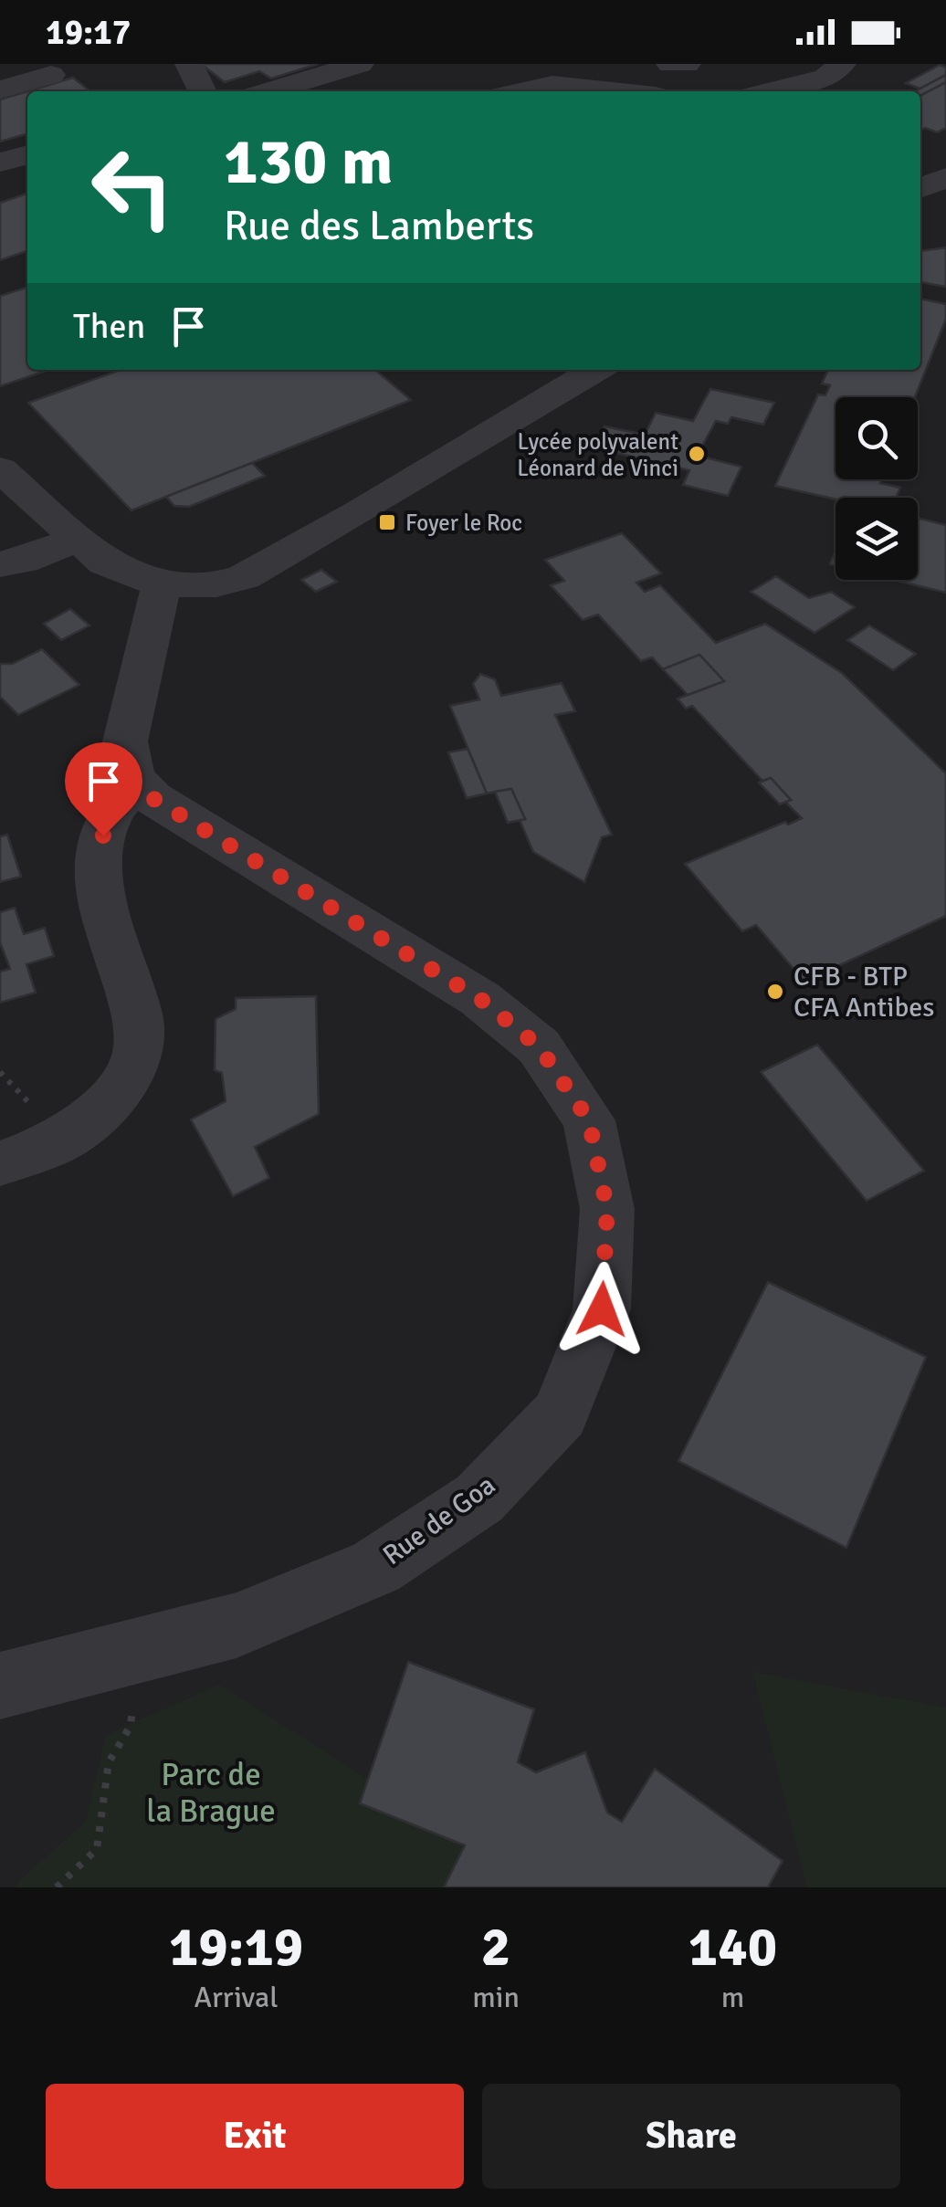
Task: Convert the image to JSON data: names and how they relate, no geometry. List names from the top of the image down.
{
  "streets": {
    "street": ["Rue de Goa"]
  },
  "parks": ["Parc de la Brague"],
  "places": {
    "other": ["Lycée polyvalent Léonard de Vinci", "CFB - BTP CFA Antibes"],
    "transit": ["Foyer le Roc"]
  },
  "page": {
    "status": "19:17",
    "turn": ["130 m", "Rue des Lamberts"],
    "then": "Then",
    "eta": [
      "19:19",
      "Arrival",
      "2",
      "min",
      "140",
      "m"
    ],
    "buttons": ["Exit", "Share"]
  }
}
